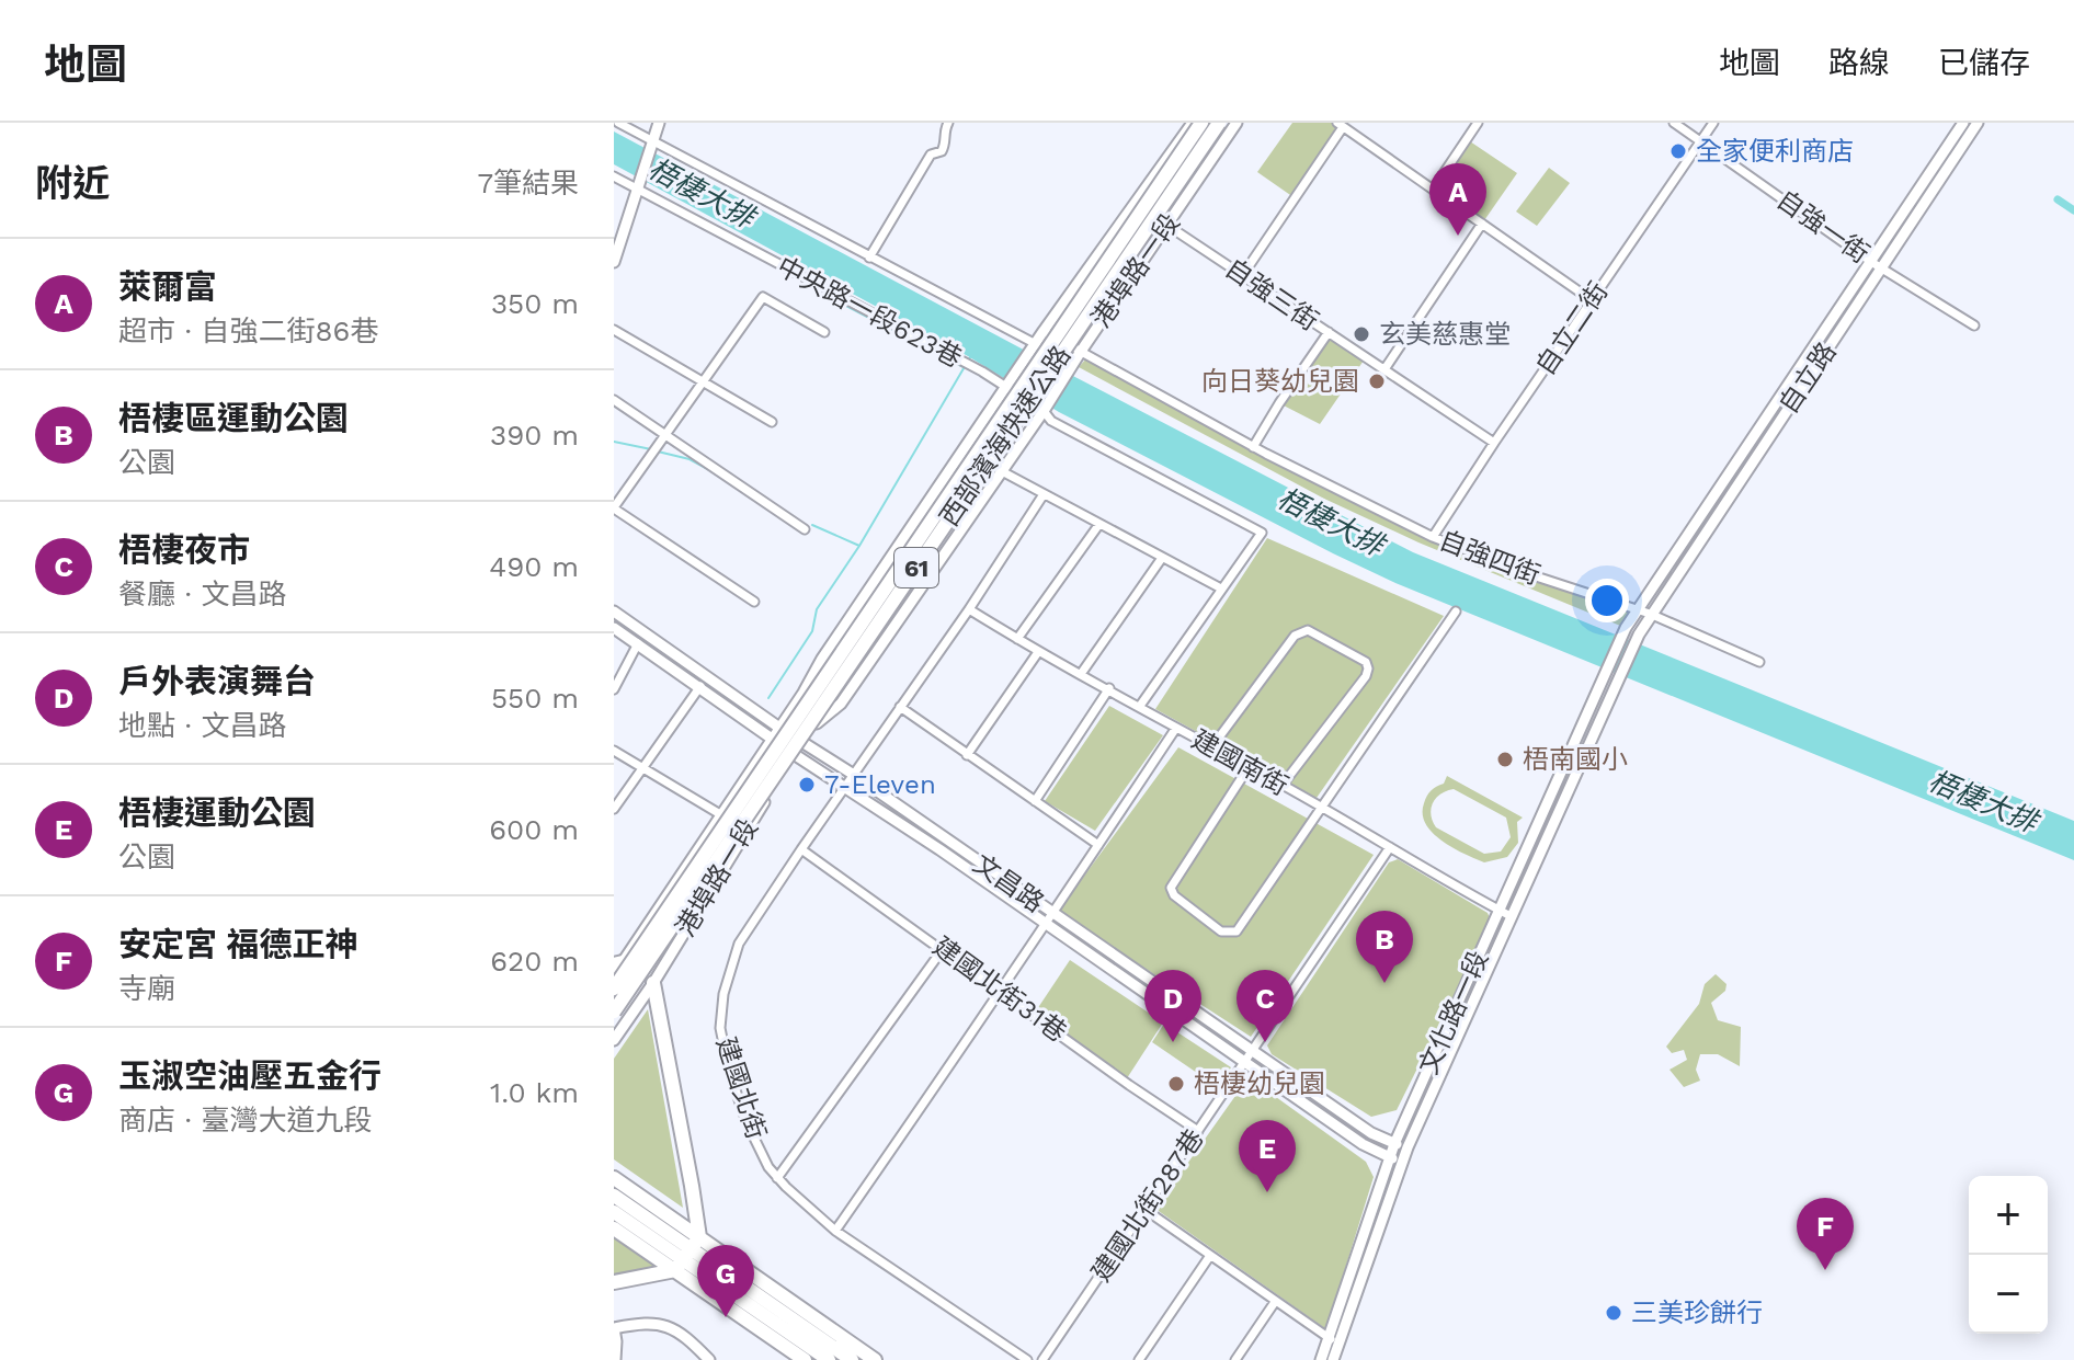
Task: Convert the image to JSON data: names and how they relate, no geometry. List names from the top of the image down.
{
  "streets": {
    "main road": ["西部濱海快速公路", "61"],
    "street": [
      "自強一街",
      "港埠路一段",
      "自強三街",
      "中央路一段623巷",
      "自立二街",
      "自立路",
      "自強四街",
      "建國南街",
      "文昌路",
      "建國北街31巷",
      "文化路一段",
      "建國北街",
      "建國北街287巷"
    ]
  },
  "crossings": [
    ["自強一街", "自立二街"],
    ["自強一街", "自立路"],
    ["港埠路一段", "自強三街"],
    ["港埠路一段", "中央路一段623巷"],
    ["港埠路一段", "自強四街"],
    ["港埠路一段", "文昌路"],
    ["自強三街", "自立二街"],
    ["自立二街", "自強四街"],
    ["自立路", "自強四街"],
    ["自立路", "文化路一段"],
    ["建國南街", "文化路一段"],
    ["建國南街", "建國北街"],
    ["建國南街", "建國北街287巷"],
    ["文昌路", "文化路一段"],
    ["文昌路", "建國北街"],
    ["文昌路", "建國北街287巷"],
    ["建國北街31巷", "建國北街"],
    ["建國北街31巷", "建國北街287巷"]
  ],
  "water": ["梧棲大排"],
  "places": [
    "全家便利商店",
    "玄美慈惠堂",
    "向日葵幼兒園",
    "梧南國小",
    "7-Eleven",
    "梧棲幼兒園",
    "三美珍餅行"
  ],
  "page": {
    "header": "地圖",
    "nav": ["地圖", "路線", "已儲存"],
    "heading": ["附近", "7筆結果"],
    "pins": [
      "A",
      "B",
      "C",
      "D",
      "E",
      "F",
      "G"
    ],
    "list": [
      {
        "mark": "A",
        "name": "萊爾富",
        "note": "超市 · 自強二街86巷",
        "value": "350 m"
      },
      {
        "mark": "B",
        "name": "梧棲區運動公園",
        "note": "公園",
        "value": "390 m"
      },
      {
        "mark": "C",
        "name": "梧棲夜市",
        "note": "餐廳 · 文昌路",
        "value": "490 m"
      },
      {
        "mark": "D",
        "name": "戶外表演舞台",
        "note": "地點 · 文昌路",
        "value": "550 m"
      },
      {
        "mark": "E",
        "name": "梧棲運動公園",
        "note": "公園",
        "value": "600 m"
      },
      {
        "mark": "F",
        "name": "安定宮 福德正神",
        "note": "寺廟",
        "value": "620 m"
      },
      {
        "mark": "G",
        "name": "玉淑空油壓五金行",
        "note": "商店 · 臺灣大道九段",
        "value": "1.0 km"
      }
    ],
    "map_buttons": ["+", "−"]
  }
}
